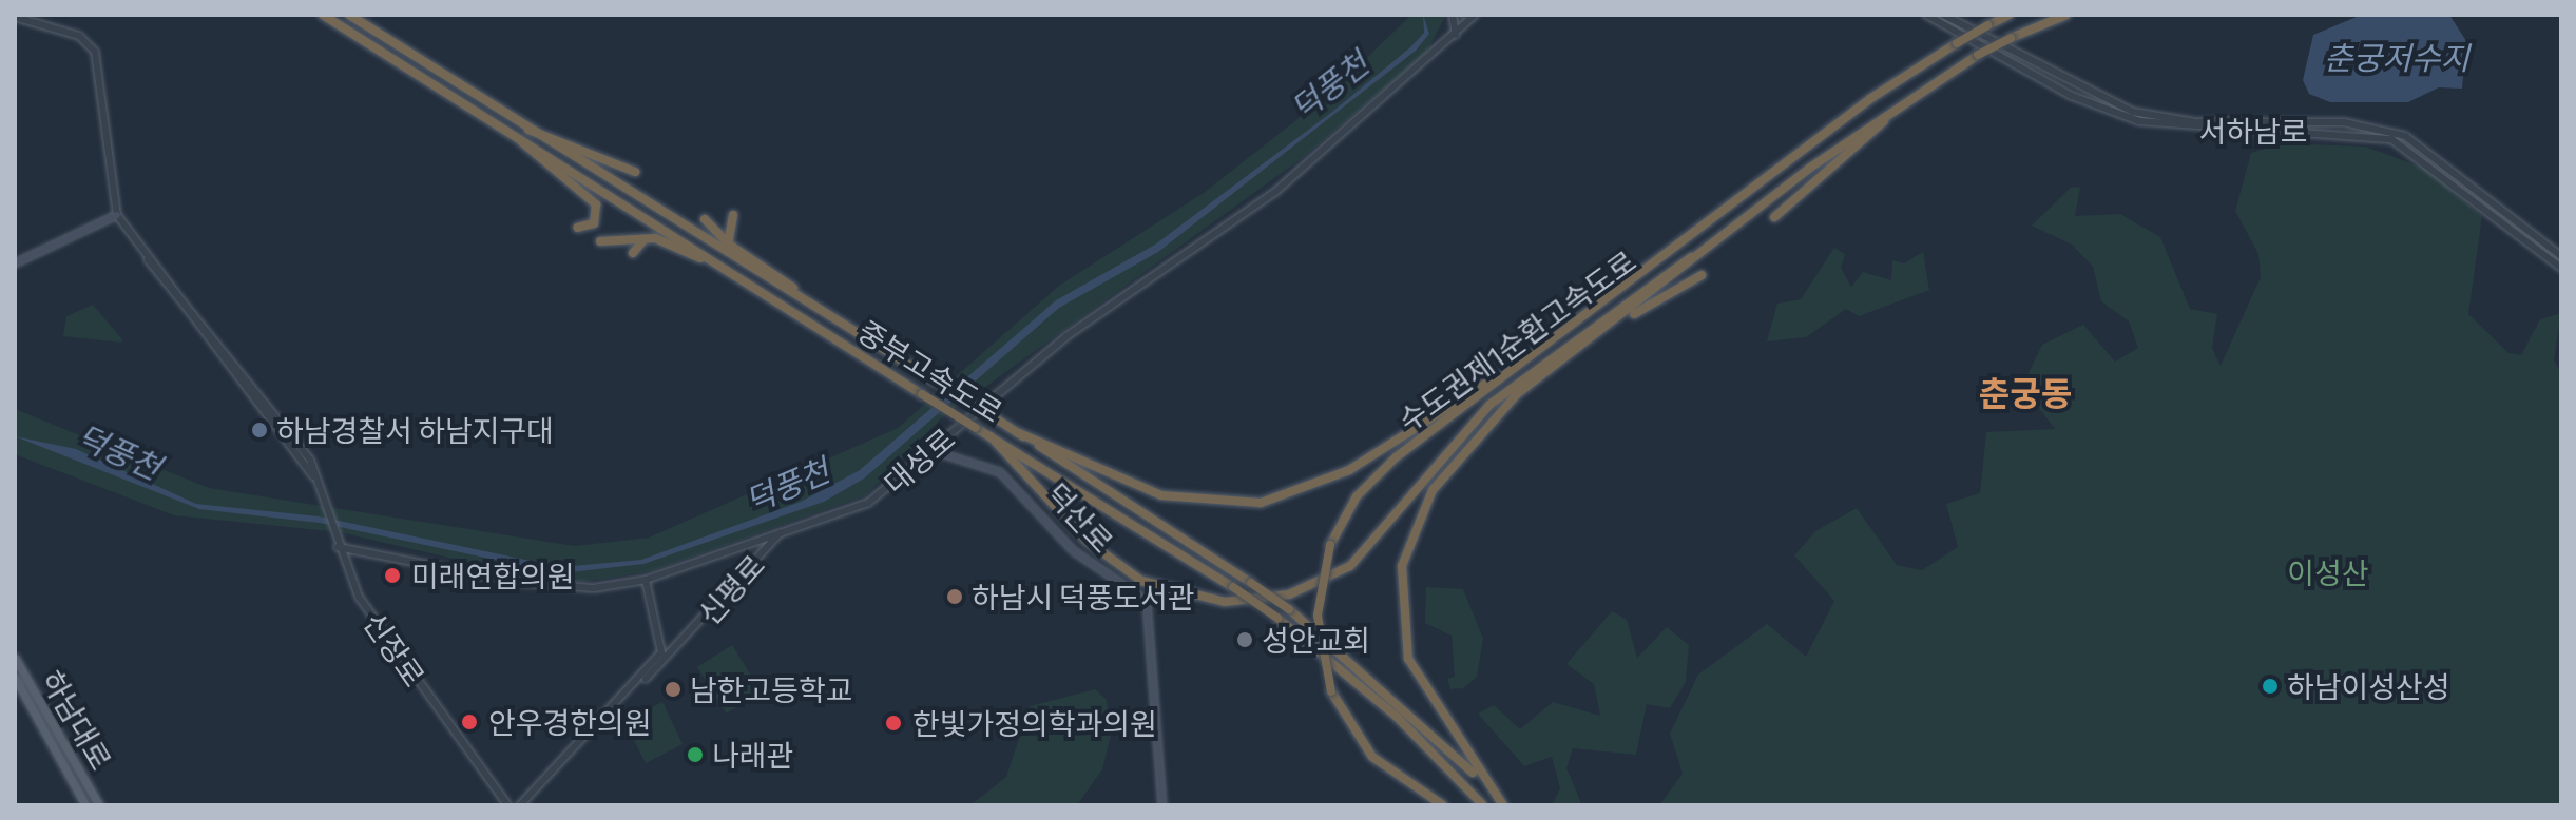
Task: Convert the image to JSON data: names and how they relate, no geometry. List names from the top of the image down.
{
  "streets": {
    "highway": ["수도권제1순환고속도로", "중부고속도로"],
    "main road": ["덕산로", "하남대로"],
    "street": [
      "서하남로",
      "대성로",
      "신평로",
      "신장로"
    ]
  },
  "crossings": [
    ["수도권제1순환고속도로", "중부고속도로"],
    ["대성로", "덕산로"],
    ["대성로", "신평로"],
    ["대성로", "신장로"]
  ],
  "districts": ["춘궁동"],
  "water": ["춘궁저수지", "덕풍천"],
  "parks": ["이성산"],
  "places": [
    "하남경찰서 하남지구대",
    "미래연합의원",
    "하남시 덕풍도서관",
    "성안교회",
    "하남이성산성",
    "남한고등학교",
    "안우경한의원",
    "한빛가정의학과의원",
    "나래관"
  ]
}
